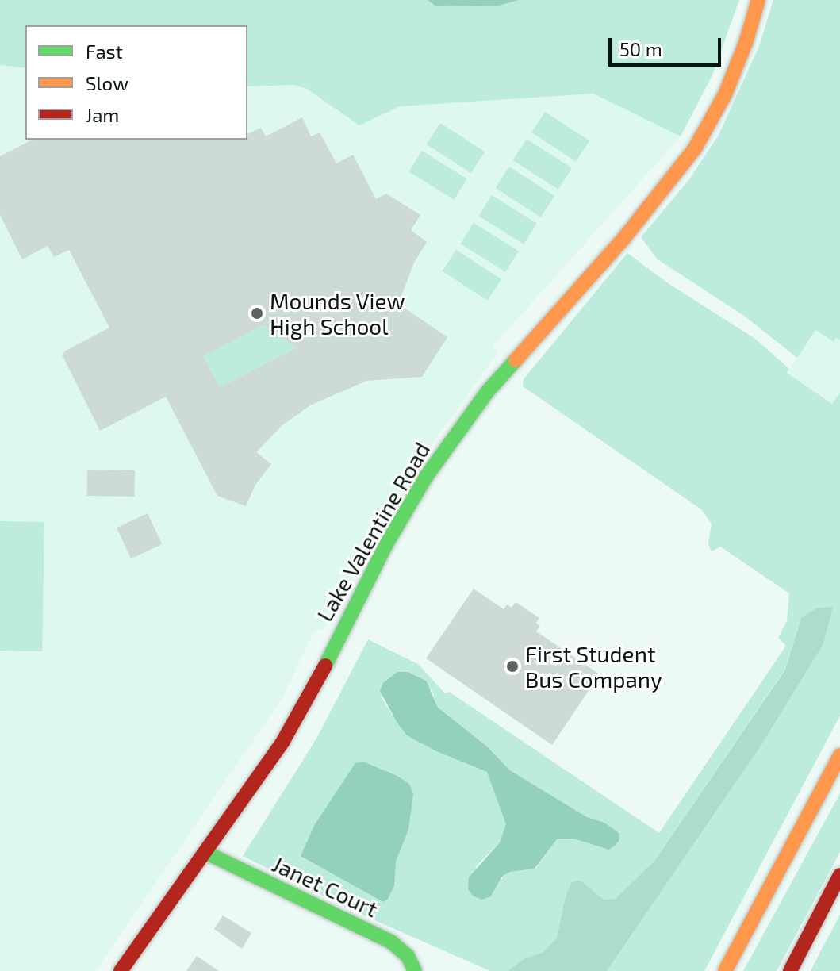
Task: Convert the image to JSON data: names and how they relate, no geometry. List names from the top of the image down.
{
  "streets": {
    "main road": ["Lake Valentine Road", "Janet Court"]
  },
  "crossings": [
    ["Lake Valentine Road", "Janet Court"]
  ],
  "places": ["Mounds View High School", "First Student Bus Company"],
  "legend": ["Fast", "Slow", "Jam"],
  "scale_bar": "50 m"
}
